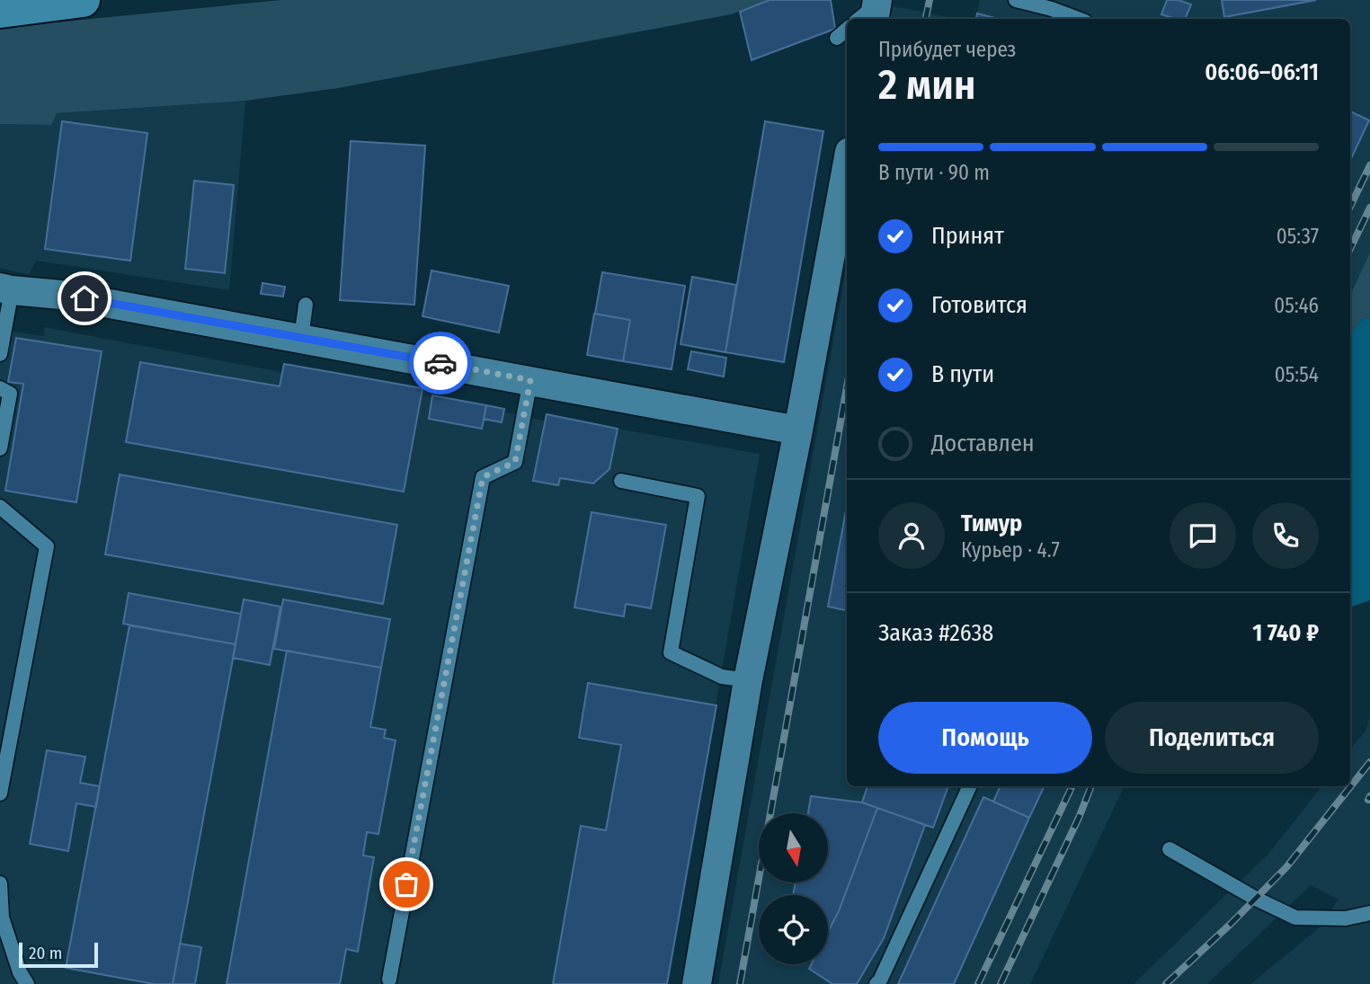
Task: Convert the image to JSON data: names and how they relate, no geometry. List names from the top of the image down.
{
  "scale_bar": "20 m",
  "north": "bottom",
  "page": {
    "heading": ["2 мин", "Прибудет через", "06:06–06:11"],
    "panel": [
      "Тимур",
      "Курьер · 4.7",
      "Заказ #2638",
      "1 740 ₽"
    ],
    "bar": "В пути · 90 m",
    "list": [
      ["Принят", "05:37"],
      ["Готовится", "05:46"],
      ["В пути", "05:54"],
      "Доставлен"
    ],
    "buttons": ["Помощь", "Поделиться"],
    "scale": "20 m"
  }
}
